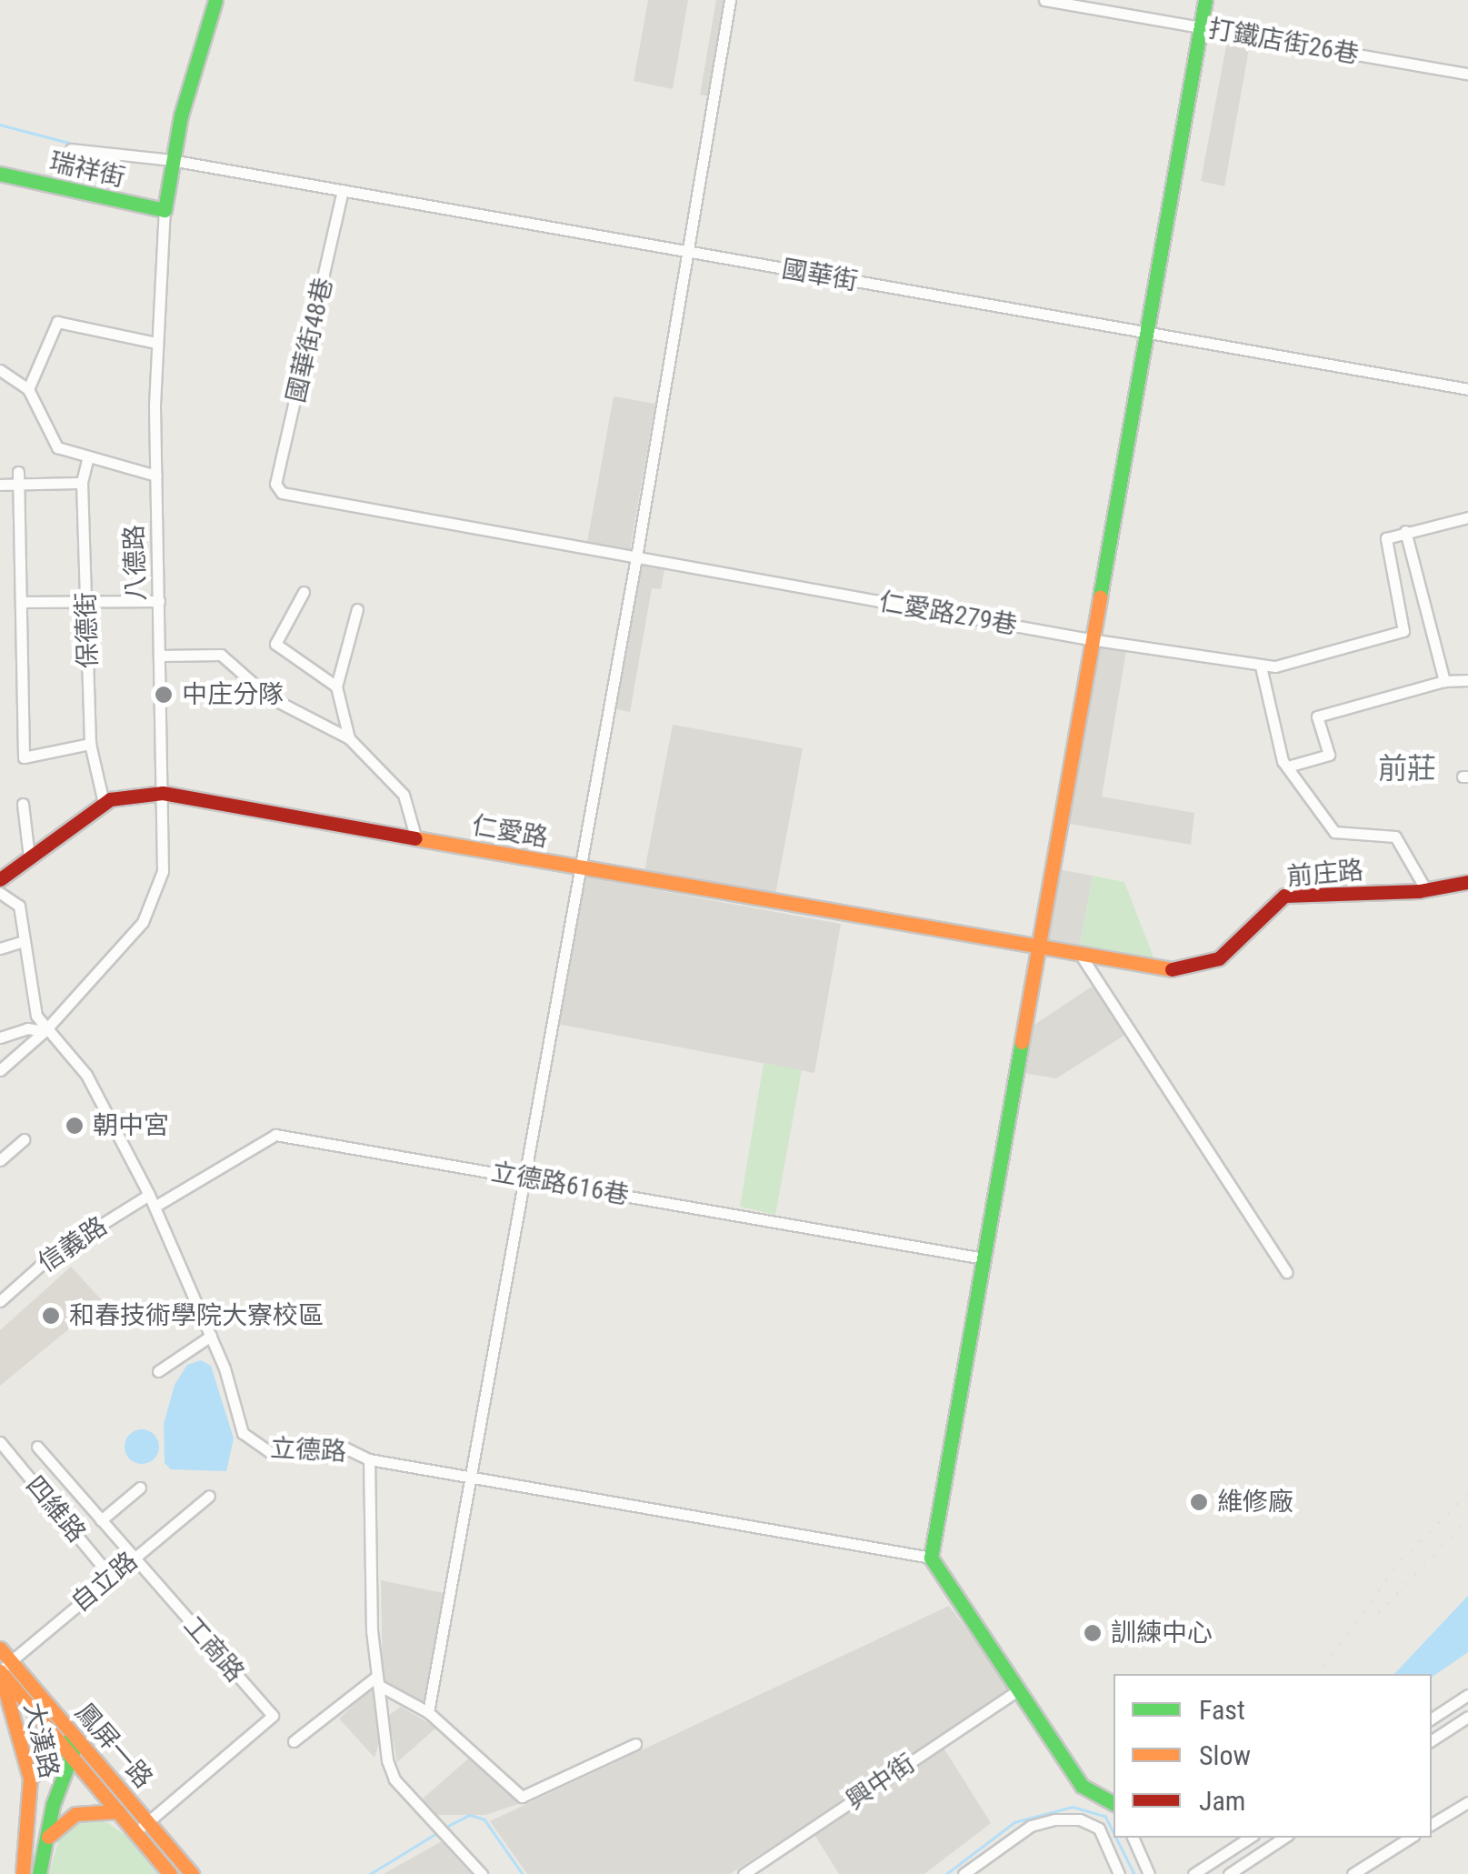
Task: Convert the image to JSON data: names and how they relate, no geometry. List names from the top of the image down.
{
  "streets": {
    "street": [
      "打鐵店街26巷",
      "瑞祥街",
      "國華街",
      "國華街48巷",
      "八德路",
      "仁愛路279巷",
      "保德街",
      "仁愛路",
      "前庄路",
      "立德路616巷",
      "信義路",
      "立德路",
      "四維路",
      "自立路",
      "工商路",
      "大漢路",
      "鳳屏一路",
      "興中街"
    ]
  },
  "crossings": [
    ["瑞祥街", "八德路"],
    ["國華街", "國華街48巷"],
    ["國華街", "八德路"],
    ["國華街48巷", "仁愛路279巷"],
    ["八德路", "仁愛路"],
    ["八德路", "立德路"],
    ["仁愛路279巷", "前庄路"],
    ["保德街", "仁愛路"],
    ["仁愛路", "前庄路"],
    ["立德路616巷", "立德路"],
    ["信義路", "立德路"],
    ["四維路", "自立路"],
    ["自立路", "工商路"],
    ["自立路", "大漢路"],
    ["自立路", "鳳屏一路"],
    ["工商路", "鳳屏一路"],
    ["大漢路", "鳳屏一路"]
  ],
  "districts": ["前莊"],
  "places": [
    "中庄分隊",
    "朝中宮",
    "和春技術學院大寮校區",
    "維修廠",
    "訓練中心"
  ],
  "legend": ["Fast", "Slow", "Jam"]
}
